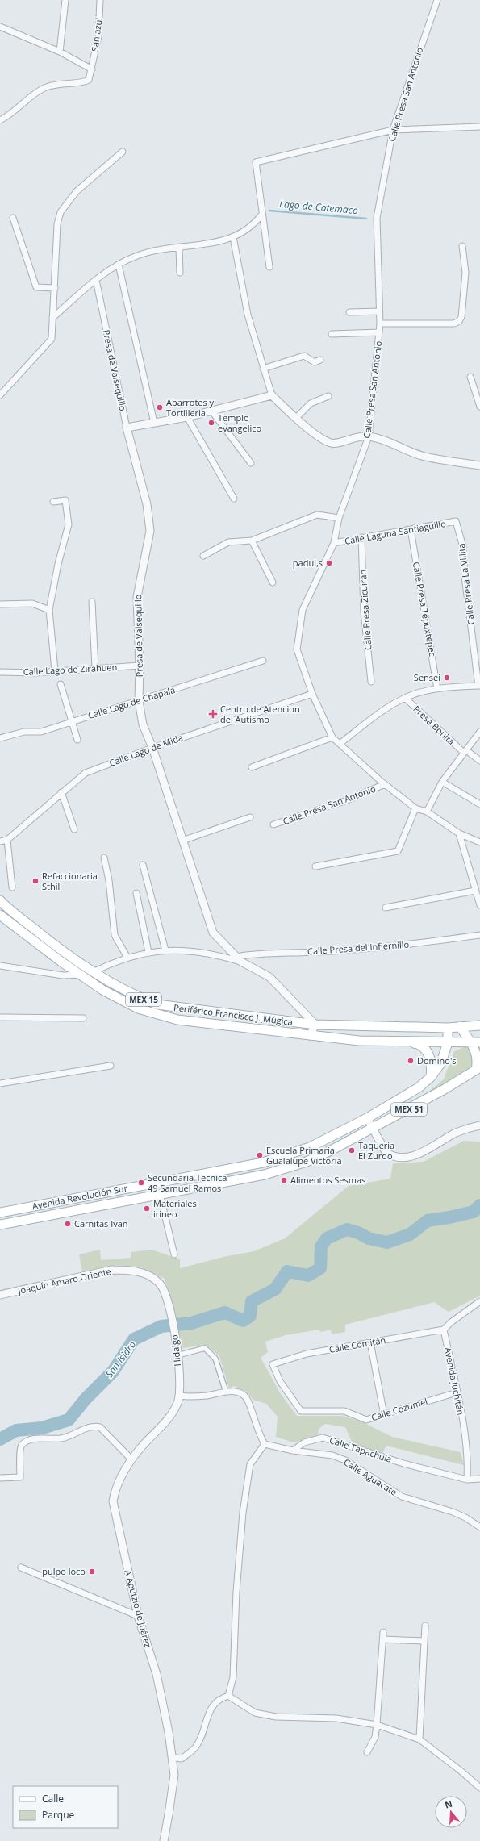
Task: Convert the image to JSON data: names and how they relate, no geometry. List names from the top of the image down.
{
  "streets": {
    "main road": [
      "MEX 15",
      "Periférico Francisco J. Múgica",
      "MEX 51",
      "Avenida Revolución Sur"
    ],
    "street": [
      "San azul",
      "Calle Presa San Antonio",
      "Presa de Valsequillo",
      "Calle Laguna Santiaguillo",
      "Calle Presa La Villita",
      "Calle Presa Tepuxtepec",
      "Calle Presa Zicuiran",
      "Calle Lago de Zirahuen",
      "Calle Lago de Chapala",
      "Presa Bonita",
      "Calle Lago de Mitla",
      "Calle Presa del Infiernillo",
      "Joaquín Amaro Oriente",
      "Calle Comitán",
      "Hidalgo",
      "Avenida Juchitán",
      "Calle Cozumel",
      "Calle Tapachula",
      "Calle Aguacate",
      "A Aputzio de Juárez"
    ]
  },
  "crossings": [
    ["Calle Presa San Antonio", "Calle Laguna Santiaguillo"],
    ["Calle Presa San Antonio", "Calle Lago de Mitla"],
    ["Presa de Valsequillo", "Calle Lago de Zirahuen"],
    ["Presa de Valsequillo", "Calle Lago de Chapala"],
    ["Presa de Valsequillo", "Calle Lago de Mitla"],
    ["Presa de Valsequillo", "Calle Presa del Infiernillo"],
    ["Presa de Valsequillo", "Periférico Francisco J. Múgica"],
    ["Calle Laguna Santiaguillo", "Calle Presa La Villita"],
    ["Calle Laguna Santiaguillo", "Calle Presa Tepuxtepec"],
    ["Calle Laguna Santiaguillo", "Calle Presa Zicuiran"],
    ["Calle Presa del Infiernillo", "Periférico Francisco J. Múgica"],
    ["Periférico Francisco J. Múgica", "Avenida Revolución Sur"],
    ["Joaquín Amaro Oriente", "Hidalgo"],
    ["Calle Comitán", "Avenida Juchitán"],
    ["Calle Comitán", "Calle Cozumel"],
    ["Hidalgo", "A Aputzio de Juárez"],
    ["Avenida Juchitán", "Calle Cozumel"],
    ["Avenida Juchitán", "Calle Tapachula"],
    ["Calle Tapachula", "Calle Aguacate"]
  ],
  "water": ["Lago de Catemaco", "San Isidro"],
  "places": {
    "other": [
      "Abarrotes y Tortilleria",
      "Templo evangelico",
      "padul,s",
      "Sensei",
      "Refaccionaria Sthil",
      "Domino's",
      "Taqueria El Zurdo",
      "Escuela Primaria Gualalupe Victoria",
      "Alimentos Sesmas",
      "Secundaria Tecnica 49 Samuel Ramos",
      "Materiales irineo",
      "Carnitas Ivan",
      "pulpo loco"
    ],
    "health": ["Centro de Atencion del Autismo"]
  },
  "legend": ["Calle", "Parque"],
  "north": "top"
}
